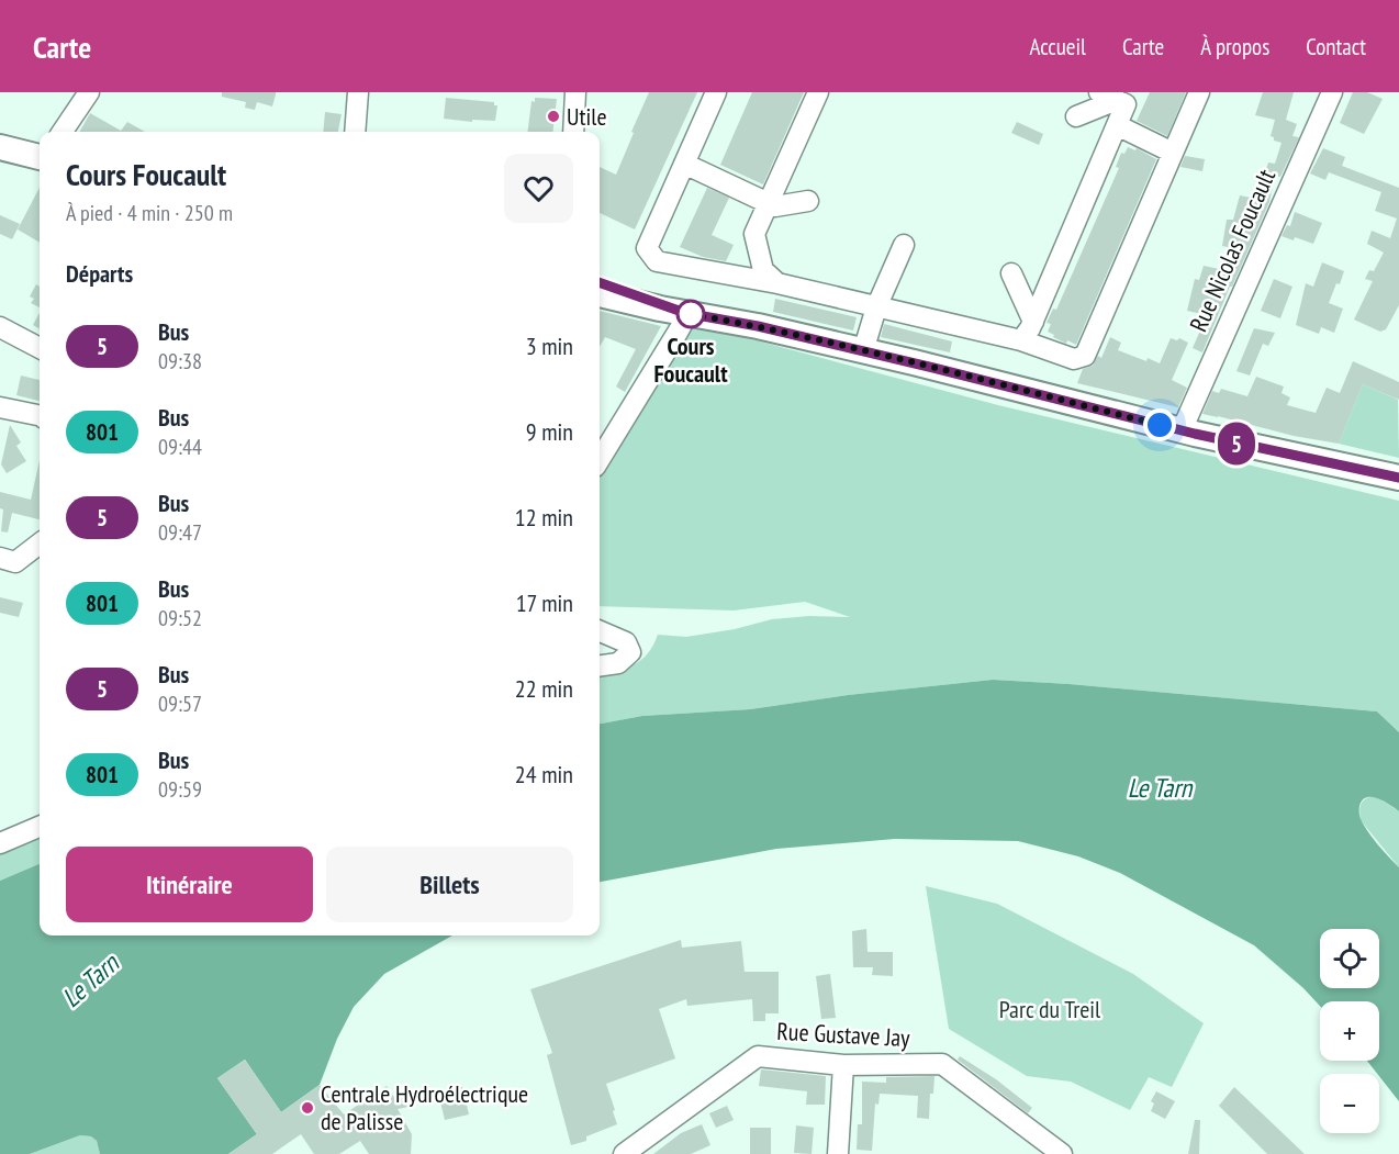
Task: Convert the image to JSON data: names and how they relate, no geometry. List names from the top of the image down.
{
  "streets": {
    "street": ["Rue Nicolas Foucault", "Rue Gustave Jay"]
  },
  "water": ["Le Tarn"],
  "parks": ["Parc du Treil"],
  "places": ["Utile", "Cours Foucault", "Centrale Hydroélectrique de Palisse"],
  "lines": ["bus line 5"],
  "page": {
    "header": "Carte",
    "nav": [
      "Accueil",
      "Carte",
      "À propos",
      "Contact"
    ],
    "on_map": "5",
    "heading": [
      ["Cours Foucault", "À pied · 4 min · 250 m"],
      "Départs"
    ],
    "list": [
      {
        "mark": "5",
        "name": "Bus",
        "note": "09:38",
        "value": "3 min"
      },
      {
        "mark": "801",
        "name": "Bus",
        "note": "09:44",
        "value": "9 min"
      },
      {
        "mark": "5",
        "name": "Bus",
        "note": "09:47",
        "value": "12 min"
      },
      {
        "mark": "801",
        "name": "Bus",
        "note": "09:52",
        "value": "17 min"
      },
      {
        "mark": "5",
        "name": "Bus",
        "note": "09:57",
        "value": "22 min"
      },
      {
        "mark": "801",
        "name": "Bus",
        "note": "09:59",
        "value": "24 min"
      }
    ],
    "buttons": ["Itinéraire", "Billets"],
    "map_buttons": ["+", "−"]
  }
}
